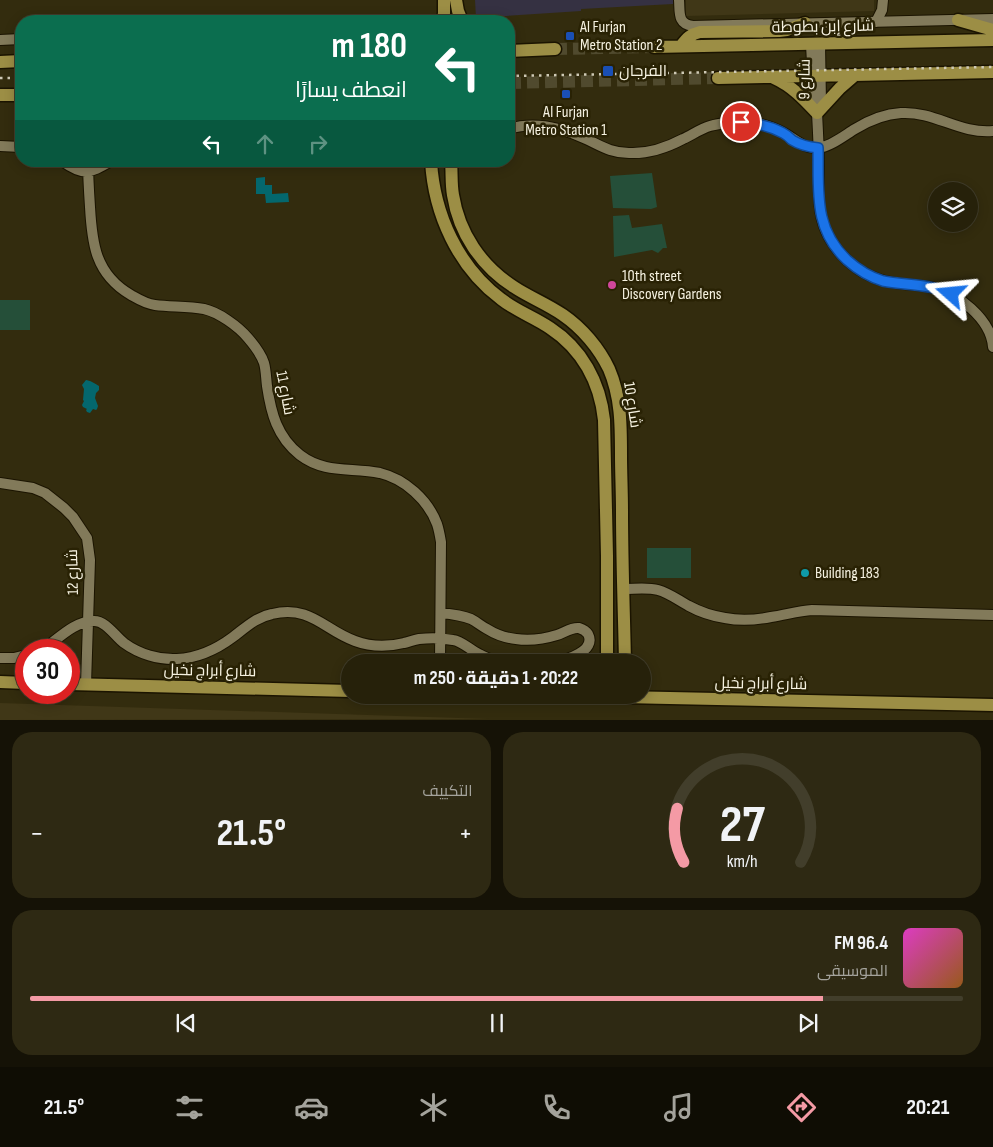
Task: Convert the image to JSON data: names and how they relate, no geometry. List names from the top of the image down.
{
  "streets": {
    "street": [
      "شارع إبن بطوطة",
      "شارع 9",
      "شارع 11",
      "شارع 10",
      "شارع 12",
      "شارع أبراج نخيل"
    ]
  },
  "crossings": [
    ["شارع إبن بطوطة", "شارع 9"],
    ["شارع 12", "شارع أبراج نخيل"]
  ],
  "places": {
    "transit": ["Al Furjan Metro Station 2", "الفرجان", "Al Furjan Metro Station 1"],
    "other": ["10th street Discovery Gardens", "Building 183"]
  },
  "page": {
    "turn": ["180 m", "انعطف يسارًا"],
    "limit": "30",
    "trip": "20:22 · 1 دقيقة · 250 m",
    "tile": "التكييف",
    "heat": ["−", "21.5°", "+"],
    "song": ["96.4 FM", "الموسيقى"],
    "tabs": ["20:21", "21.5°"],
    "gauge": ["27", "km/h"]
  }
}
